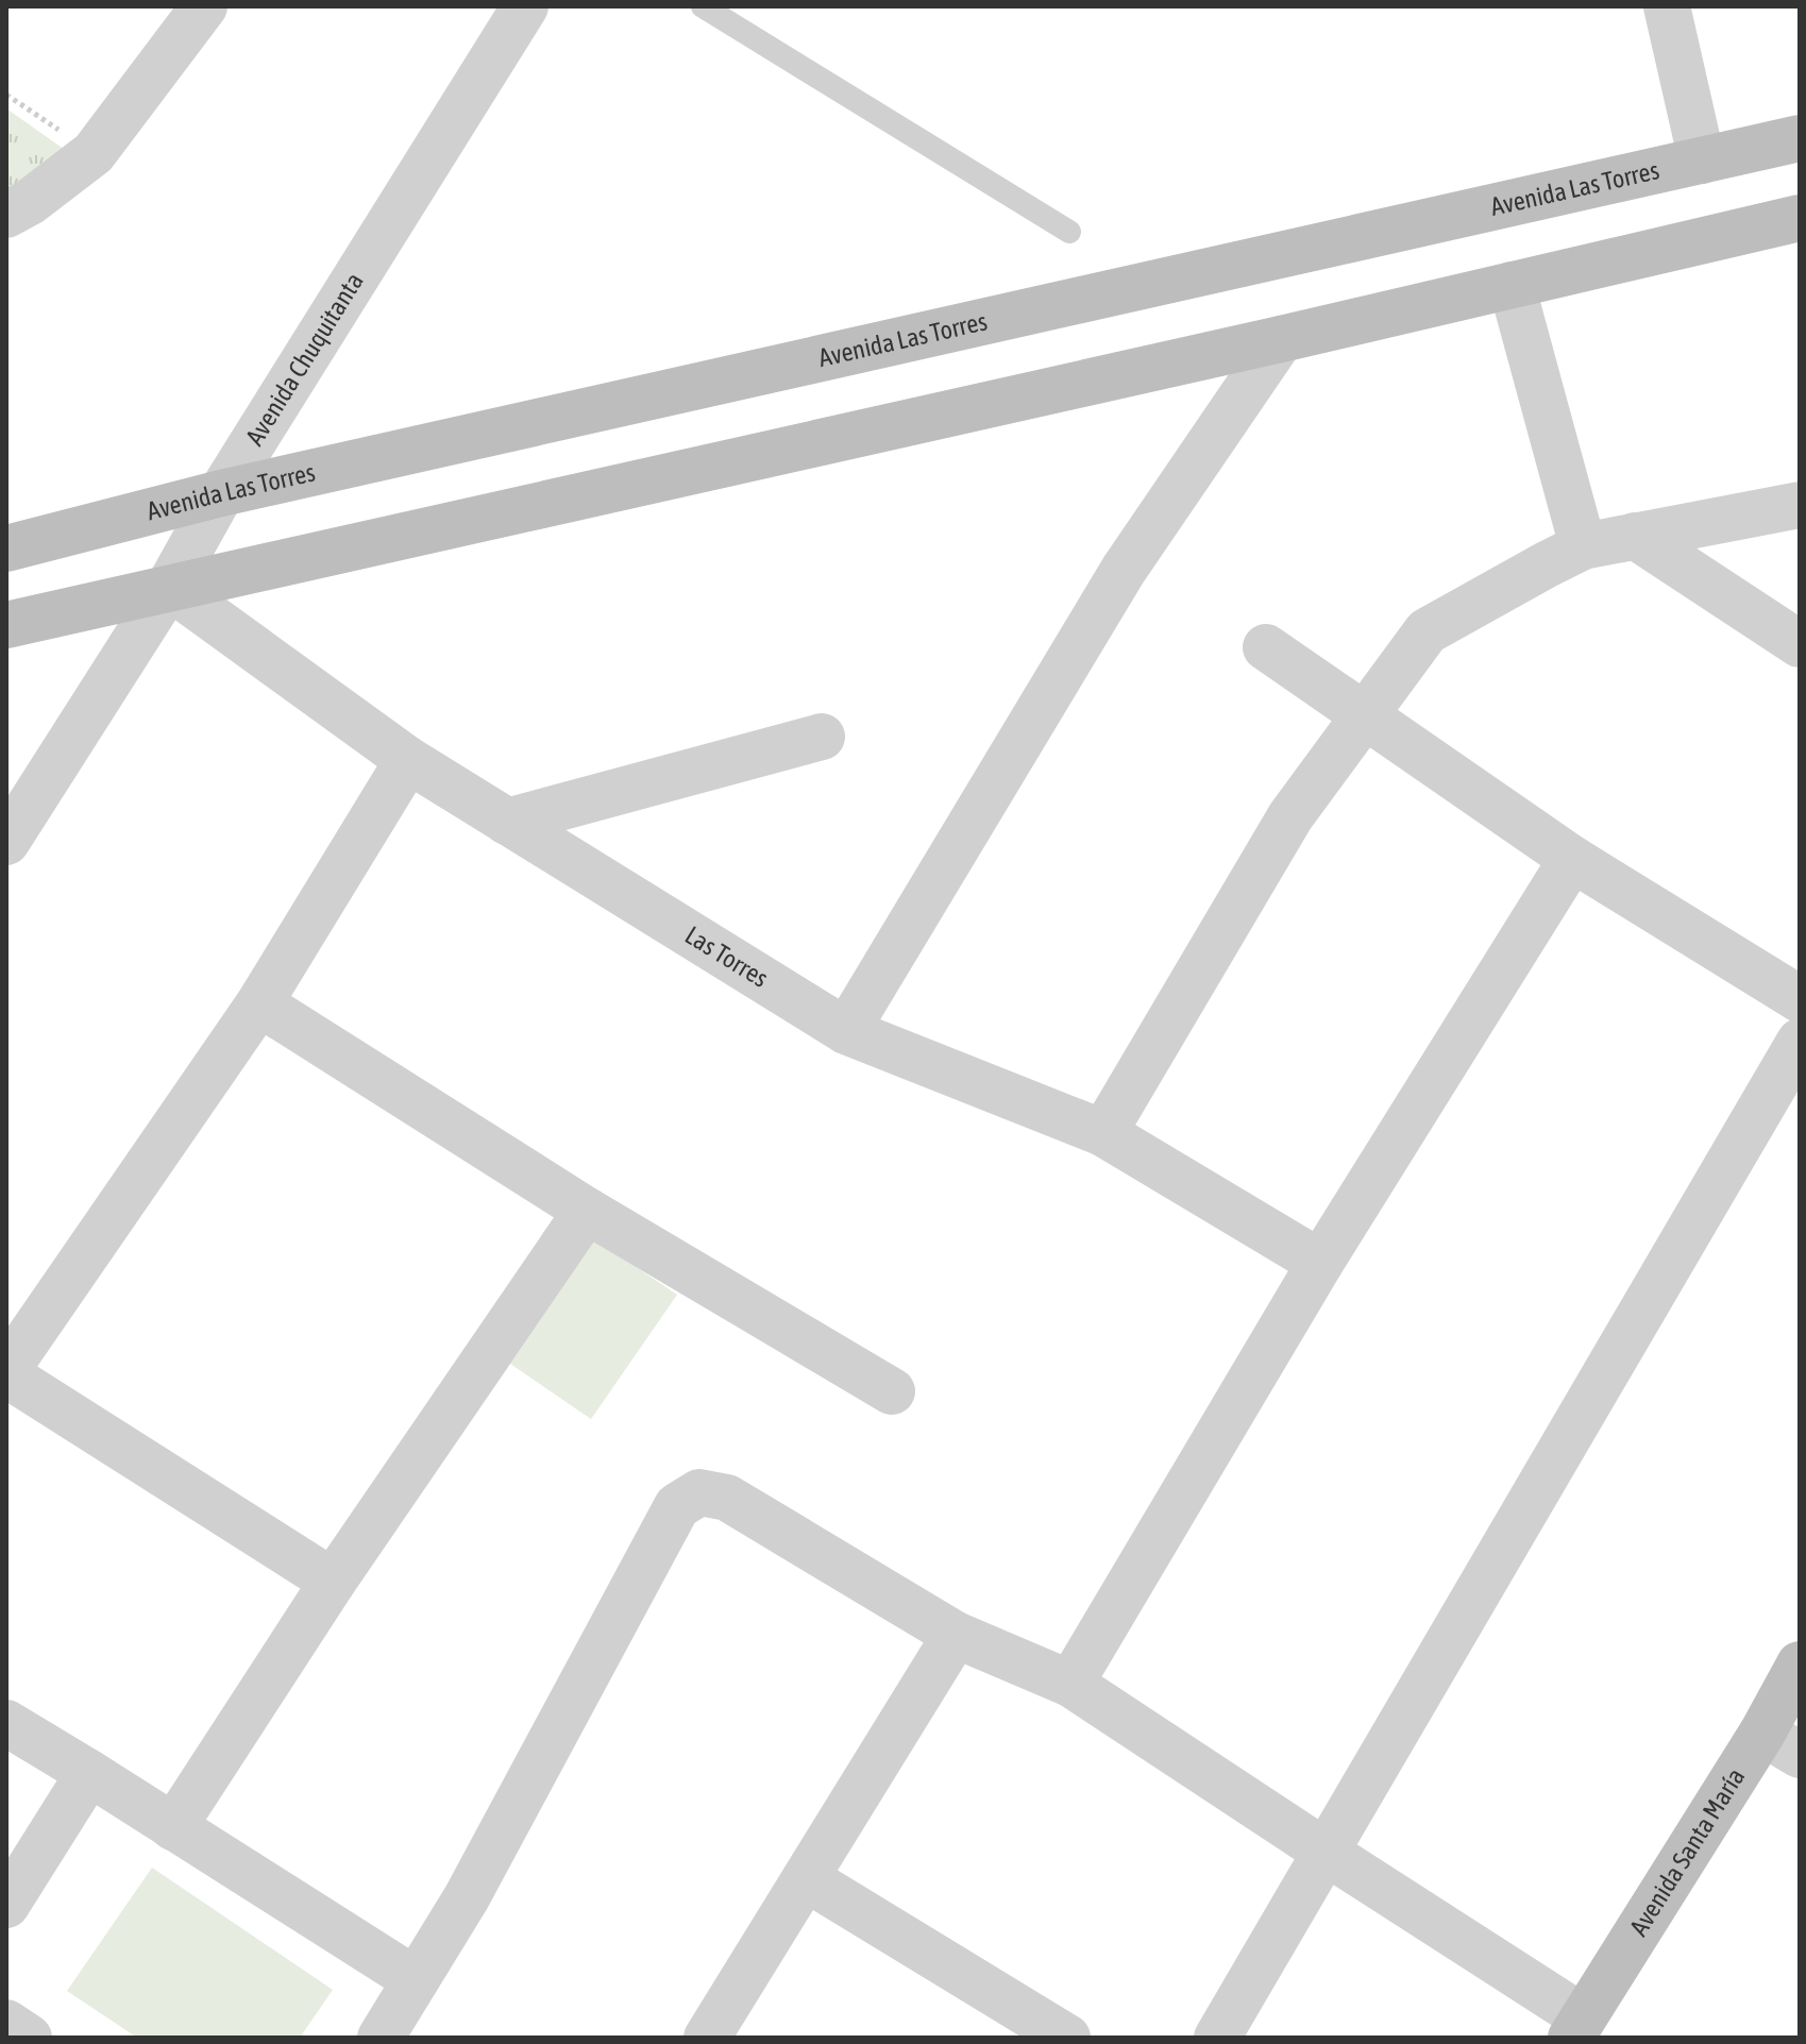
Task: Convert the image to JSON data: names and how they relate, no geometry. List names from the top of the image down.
{
  "streets": {
    "street": [
      "Avenida Las Torres",
      "Avenida Chuquitanta",
      "Las Torres",
      "Avenida Santa María"
    ]
  },
  "crossings": [
    ["Avenida Las Torres", "Avenida Chuquitanta"],
    ["Avenida Chuquitanta", "Las Torres"]
  ]
}
